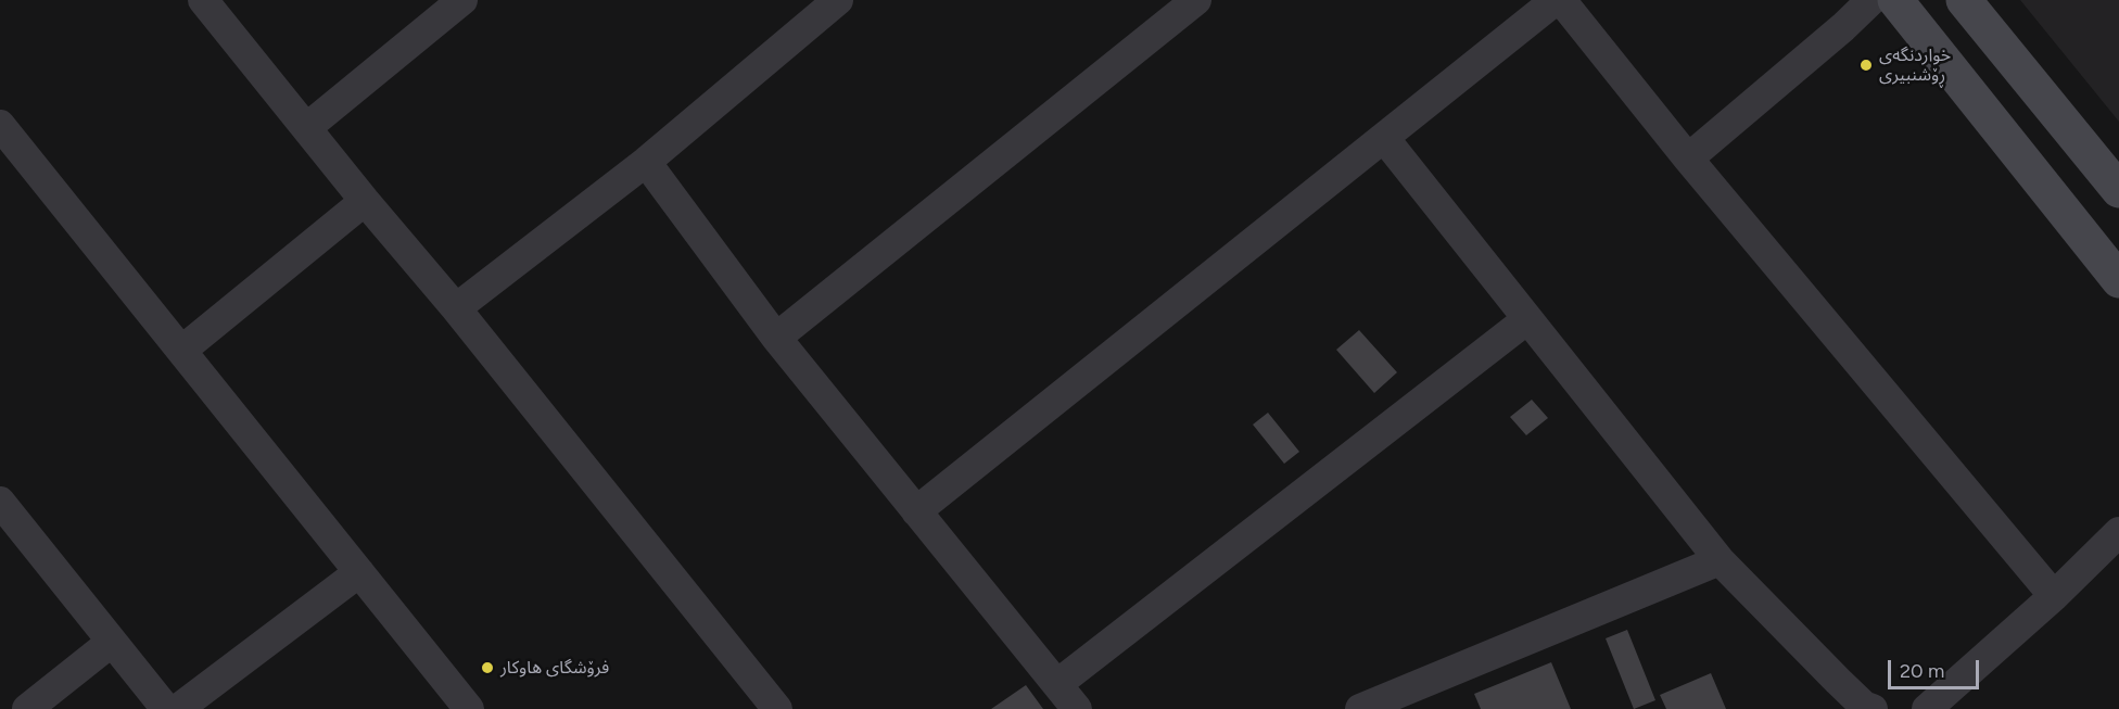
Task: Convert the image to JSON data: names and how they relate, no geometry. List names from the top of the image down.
{
  "places": ["خواردنگەی ڕۆشنبیری", "فرۆشگای ھاوکار"],
  "scale_bar": "20 m"
}
